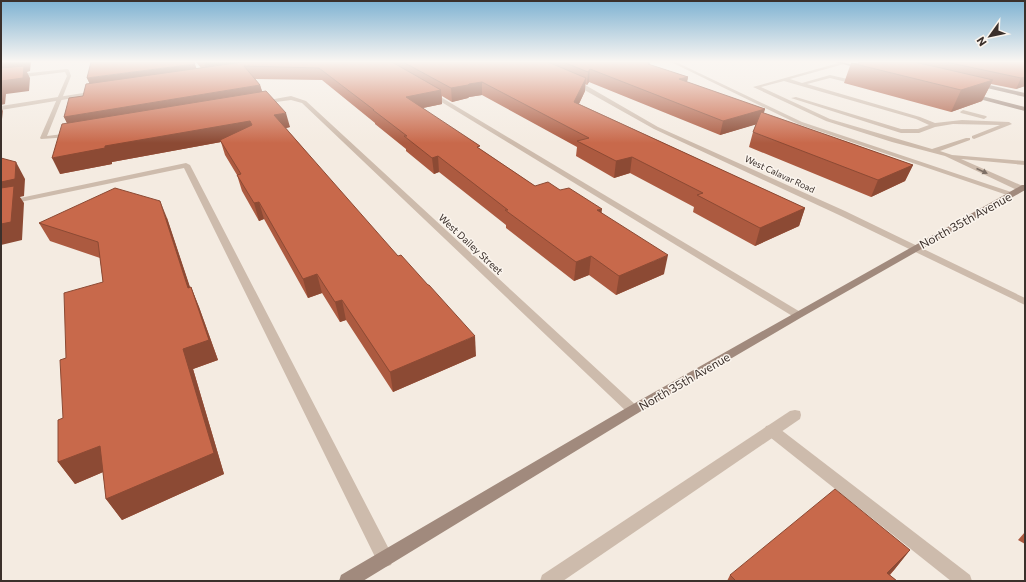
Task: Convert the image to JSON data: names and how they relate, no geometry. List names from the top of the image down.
{
  "streets": {
    "main road": ["North 35th Avenue"],
    "street": ["West Calavar Road", "West Dailey Street"]
  },
  "crossings": [
    ["West Calavar Road", "North 35th Avenue"],
    ["North 35th Avenue", "West Dailey Street"]
  ],
  "north": "bottom left"
}
